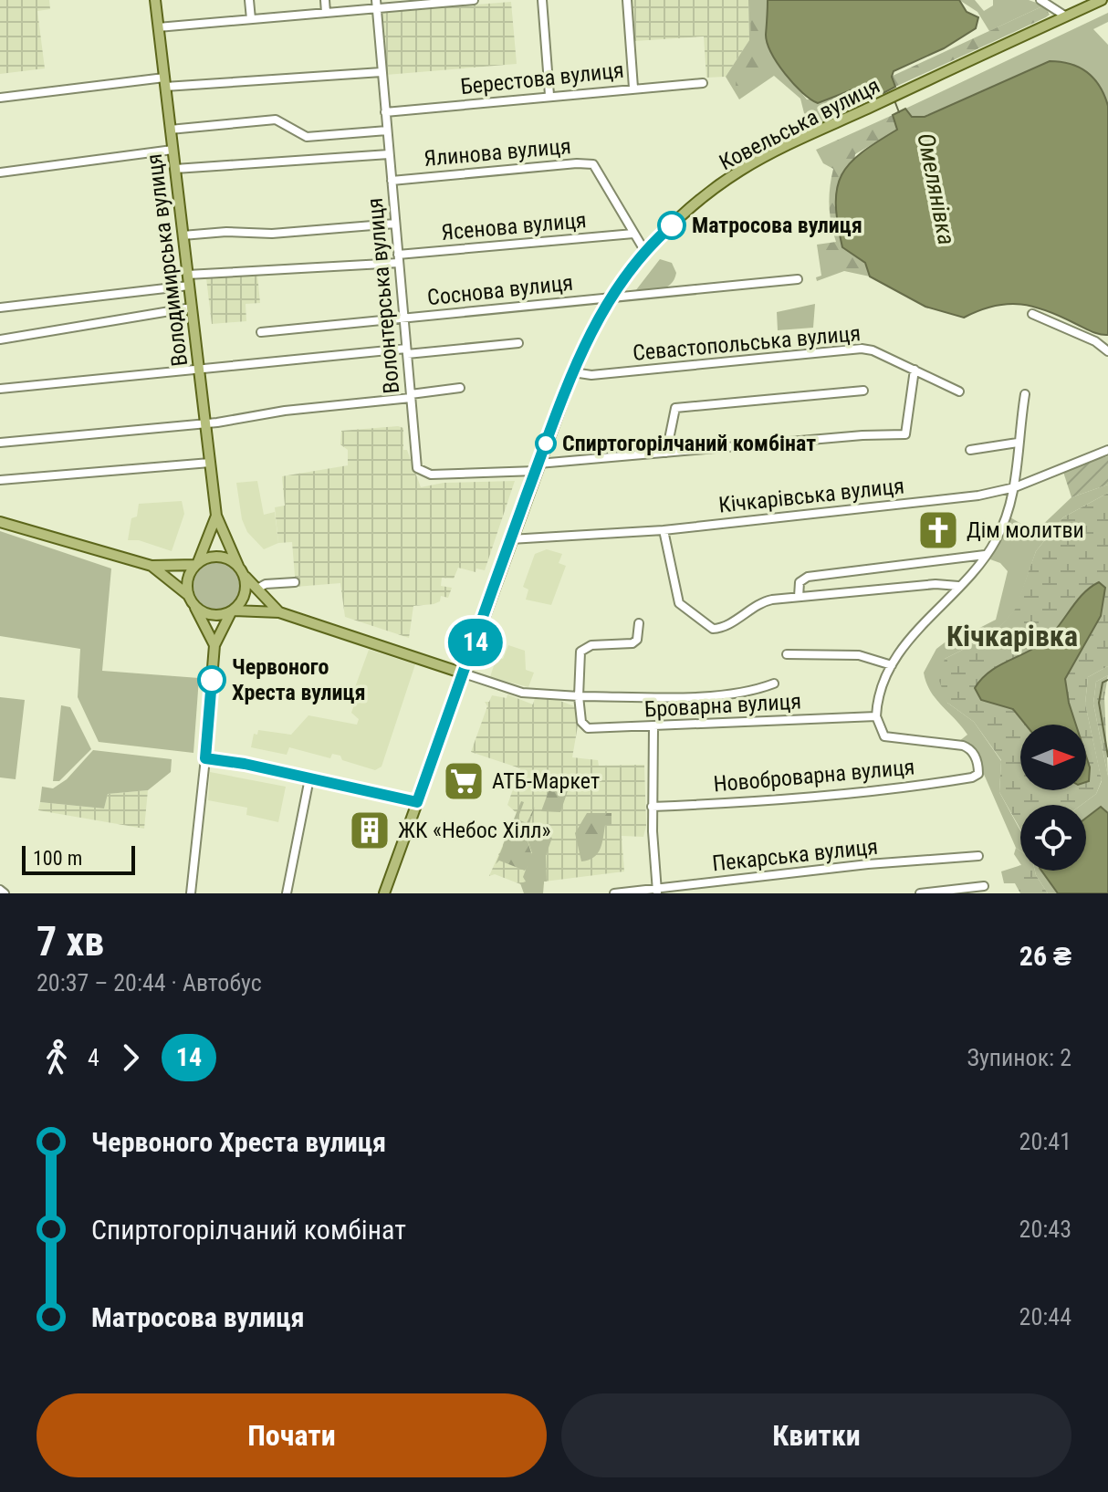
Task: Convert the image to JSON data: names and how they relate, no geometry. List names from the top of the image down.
{
  "streets": {
    "main road": ["Ковельська вулиця", "Володимирська вулиця"],
    "street": [
      "Берестова вулиця",
      "Ялинова вулиця",
      "Ясенова вулиця",
      "Соснова вулиця",
      "Волонтерська вулиця",
      "Севастопольська вулиця",
      "Кічкарівська вулиця",
      "Броварна вулиця",
      "Новоброварна вулиця",
      "Пекарська вулиця"
    ]
  },
  "crossings": [
    ["Берестова вулиця", "Волонтерська вулиця"],
    ["Ковельська вулиця", "Ялинова вулиця"],
    ["Ковельська вулиця", "Соснова вулиця"],
    ["Ковельська вулиця", "Волонтерська вулиця"],
    ["Ковельська вулиця", "Севастопольська вулиця"],
    ["Ковельська вулиця", "Кічкарівська вулиця"],
    ["Ялинова вулиця", "Ясенова вулиця"],
    ["Ялинова вулиця", "Волонтерська вулиця"],
    ["Ясенова вулиця", "Володимирська вулиця"],
    ["Ясенова вулиця", "Волонтерська вулиця"],
    ["Соснова вулиця", "Волонтерська вулиця"],
    ["Броварна вулиця", "Новоброварна вулиця"]
  ],
  "districts": ["Кічкарівка"],
  "water": ["Омелянівка"],
  "places": {
    "other": ["Матросова вулиця", "Спиртогорілчаний комбінат", "Червоного Хреста вулиця"],
    "church": ["Дім молитви"],
    "supermarket": ["АТБ-Маркет"],
    "building": ["ЖК «Небос Хілл»"]
  },
  "lines": ["bus line 14"],
  "scale_bar": "100 m",
  "north": "right",
  "page": {
    "on_map": "14",
    "scale": "100 m",
    "heading": ["7 хв", "20:37 – 20:44 · Автобус", "26 ₴"],
    "legs": ["4", "14", "Зупинок: 2"],
    "list": [
      {
        "name": "Червоного Хреста вулиця",
        "value": "20:41"
      },
      {
        "name": "Спиртогорілчаний комбінат",
        "value": "20:43"
      },
      {
        "name": "Матросова вулиця",
        "value": "20:44"
      }
    ],
    "buttons": ["Почати", "Квитки"]
  }
}
